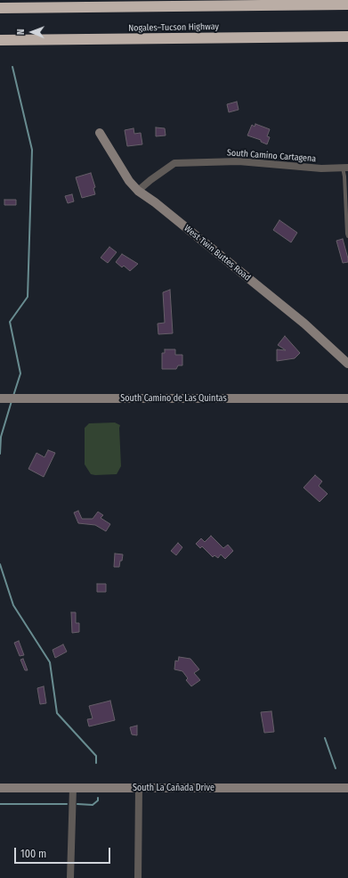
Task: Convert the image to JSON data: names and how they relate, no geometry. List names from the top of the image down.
{
  "streets": {
    "highway": ["Nogales–Tucson Highway"],
    "street": [
      "South Camino Cartagena",
      "West Twin Buttes Road",
      "South Camino de Las Quintas",
      "South La Cañada Drive"
    ]
  },
  "crossings": [
    ["South Camino Cartagena", "West Twin Buttes Road"]
  ],
  "scale_bar": "100 m",
  "north": "left"
}
